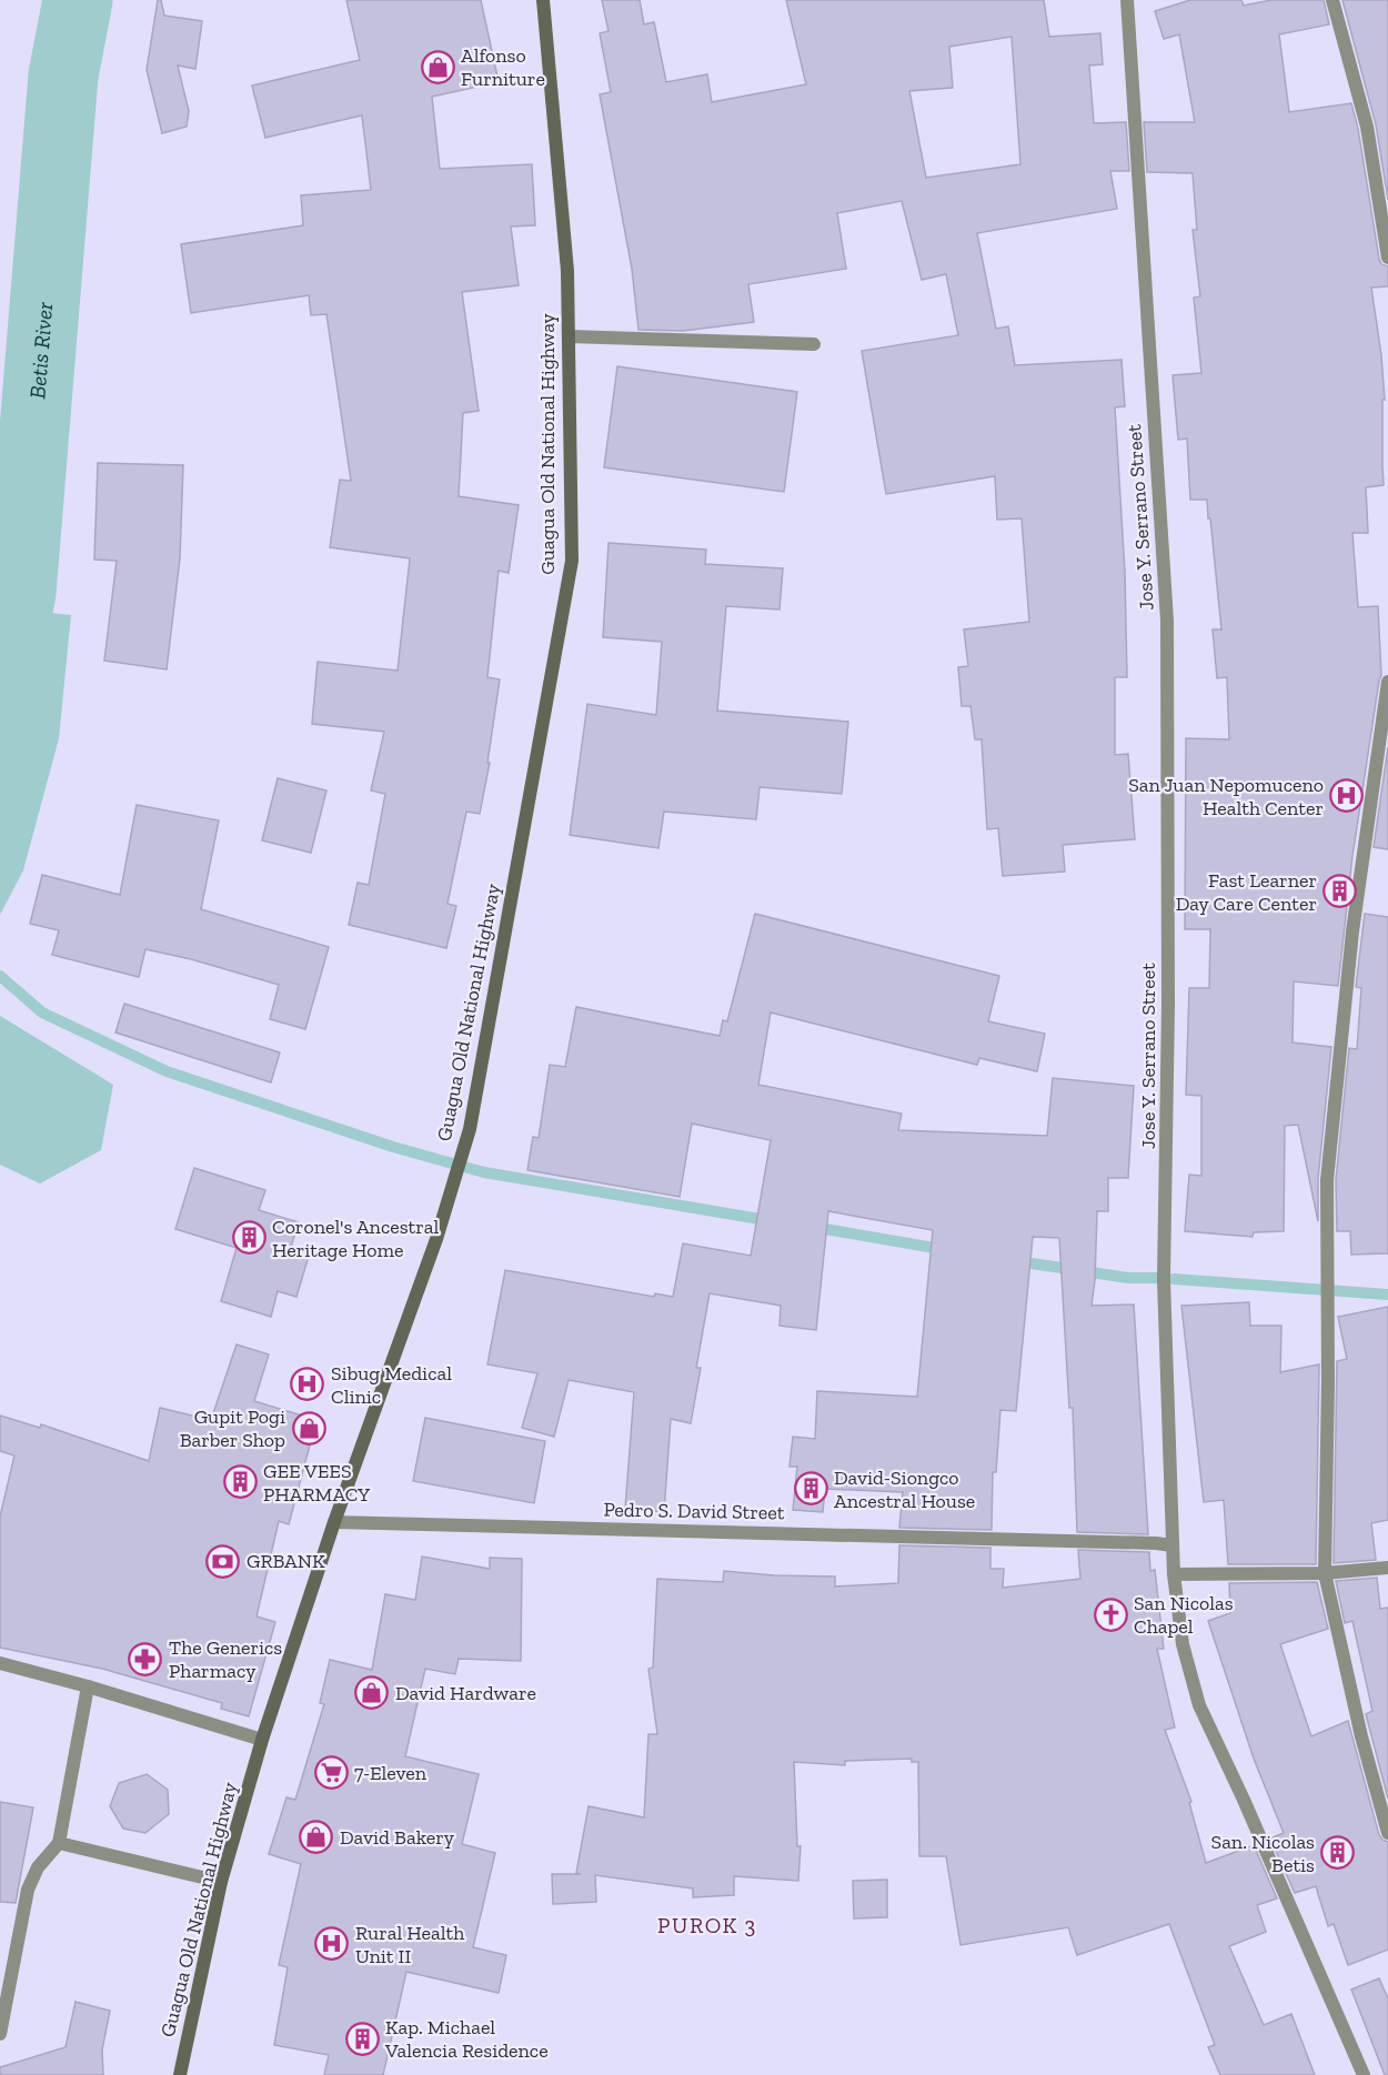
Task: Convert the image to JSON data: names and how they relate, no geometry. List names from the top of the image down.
{
  "streets": {
    "main road": ["Guagua Old National Highway"],
    "street": ["Jose Y. Serrano Street", "Pedro S. David Street"]
  },
  "crossings": [
    ["Guagua Old National Highway", "Pedro S. David Street"],
    ["Jose Y. Serrano Street", "Pedro S. David Street"]
  ],
  "districts": ["PUROK 3"],
  "water": ["Betis River"],
  "places": {
    "shop": [
      "Alfonso Furniture",
      "Gupit Pogi Barber Shop",
      "David Hardware",
      "David Bakery"
    ],
    "hospital": ["San Juan Nepomuceno Health Center", "Sibug Medical Clinic", "Rural Health Unit II"],
    "building": [
      "Fast Learner Day Care Center",
      "Coronel's Ancestral Heritage Home",
      "GEE VEES PHARMACY",
      "David-Siongco Ancestral House",
      "San. Nicolas Betis",
      "Kap. Michael Valencia Residence"
    ],
    "bank": ["GRBANK"],
    "church": ["San Nicolas Chapel"],
    "pharmacy": ["The Generics Pharmacy"],
    "supermarket": ["7-Eleven"]
  }
}
